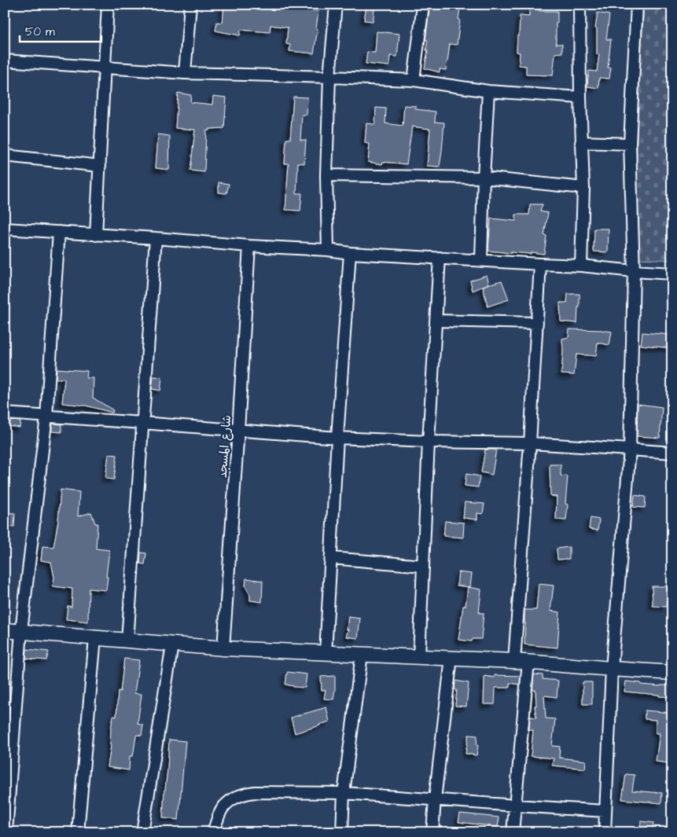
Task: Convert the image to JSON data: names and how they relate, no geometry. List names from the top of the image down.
{
  "streets": {
    "street": ["شارع المسجد"]
  },
  "scale_bar": "50 m"
}
